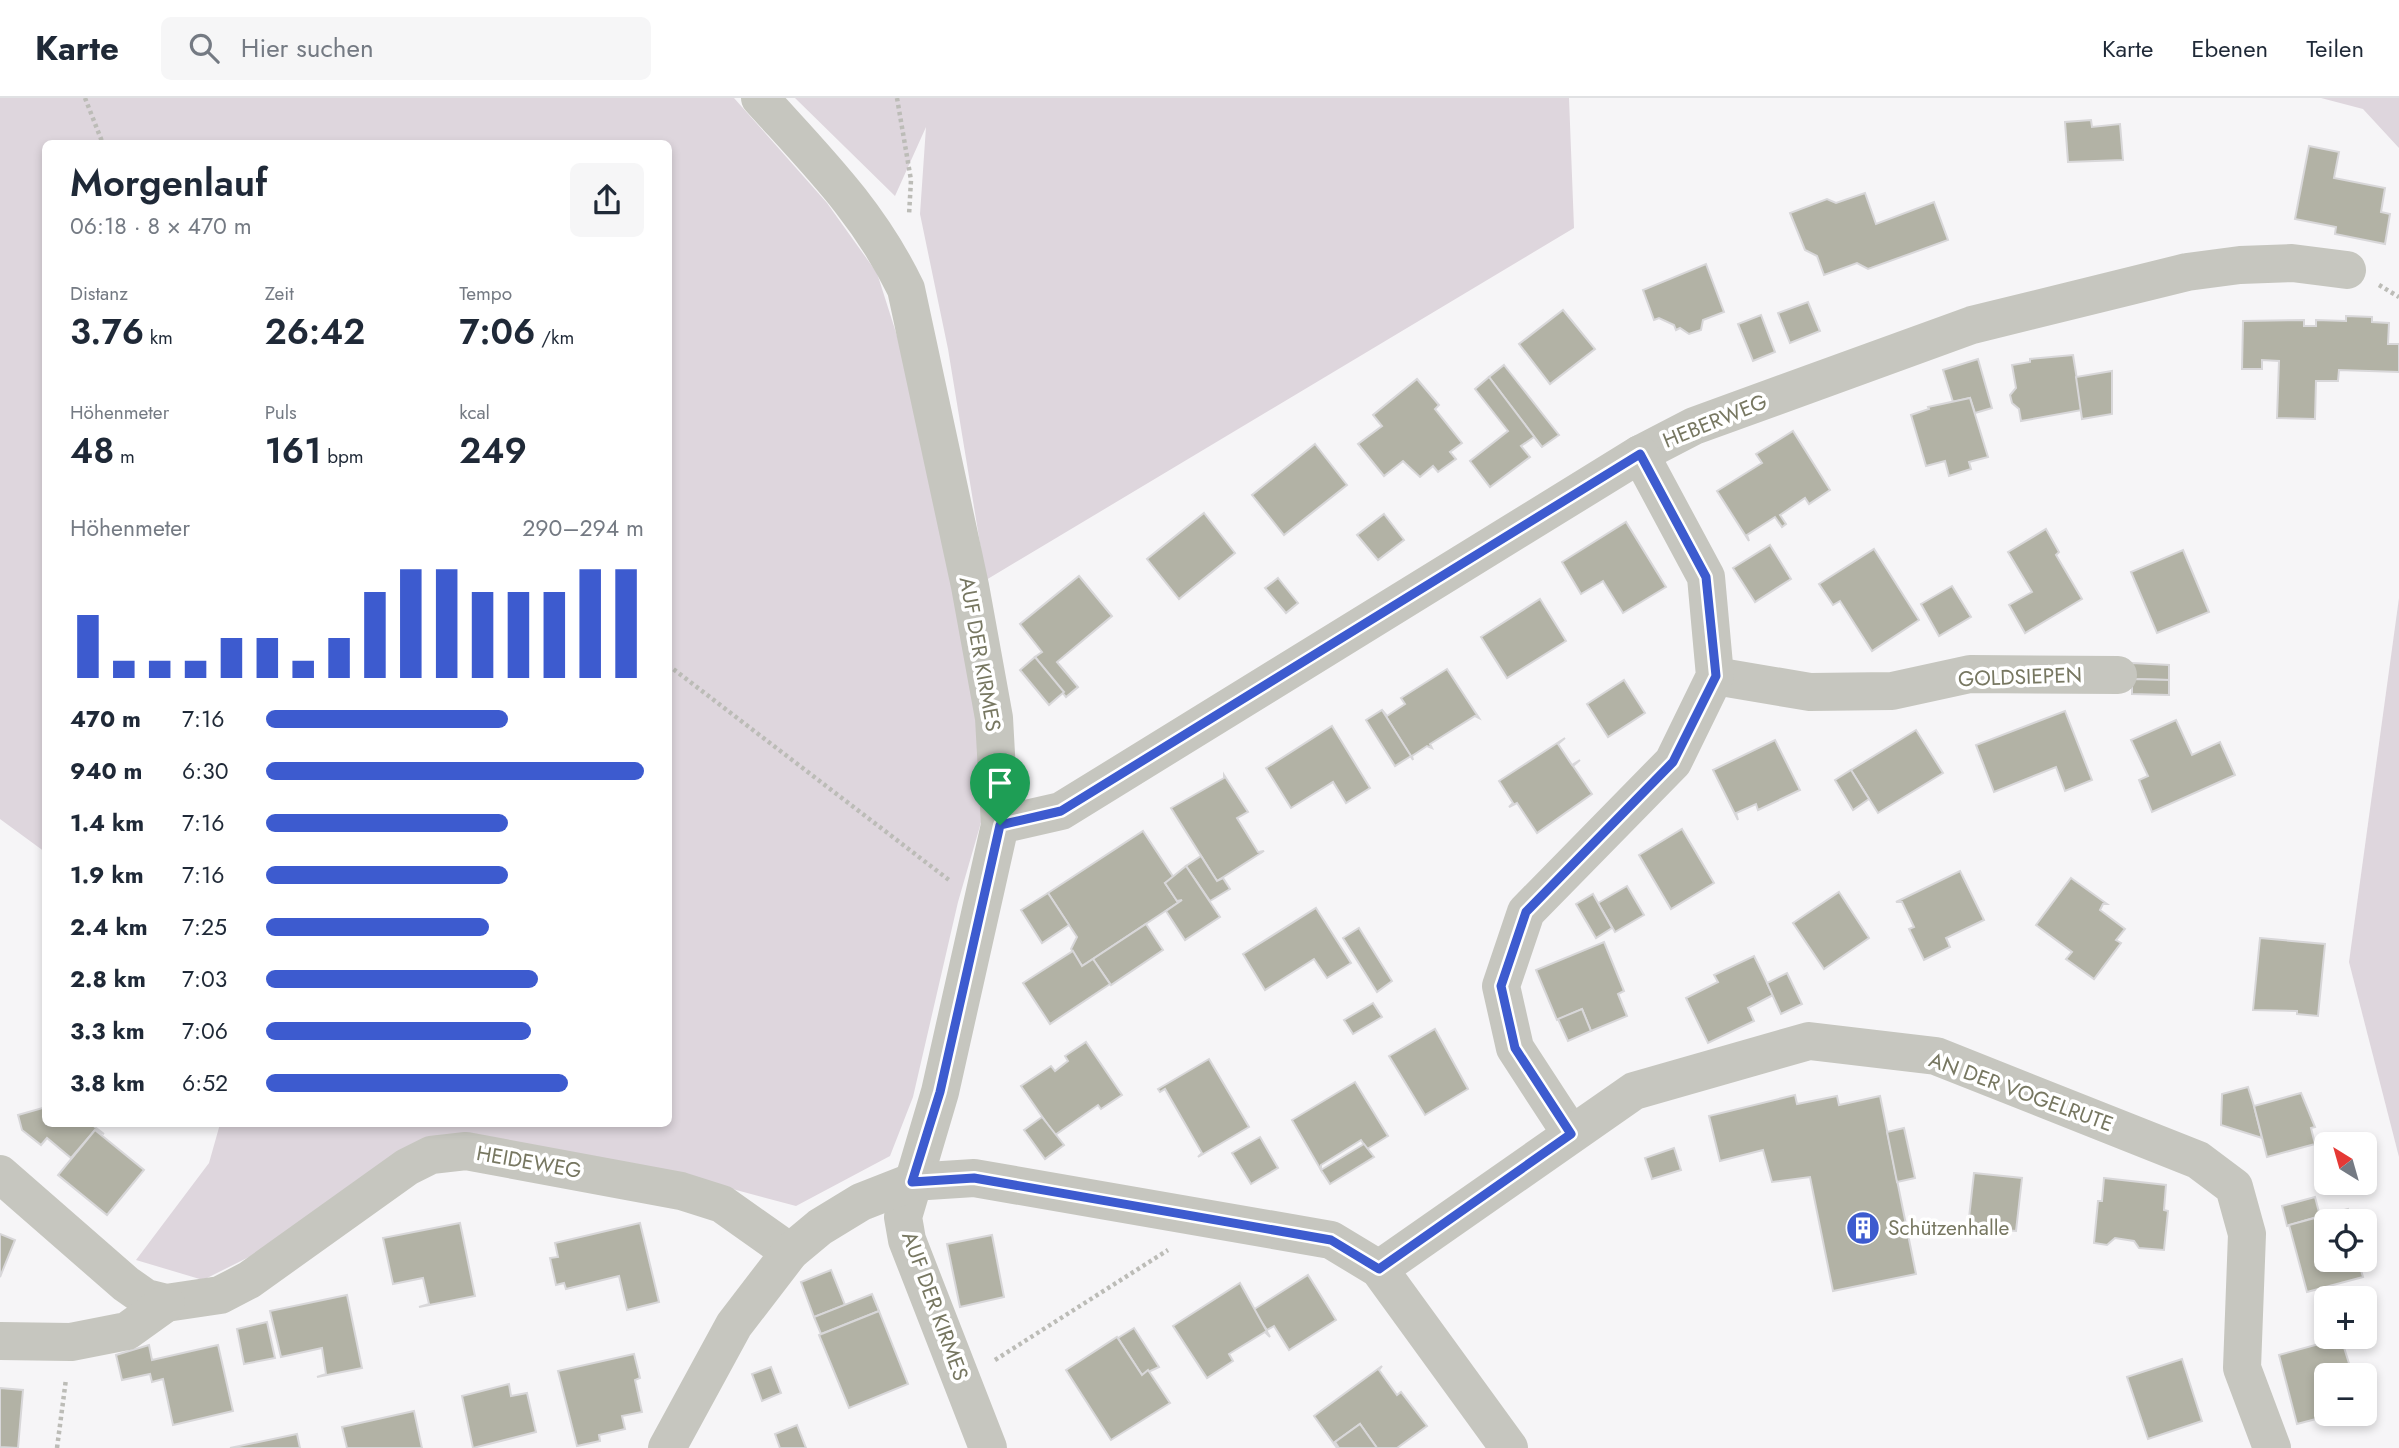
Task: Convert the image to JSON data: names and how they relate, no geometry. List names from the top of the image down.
{
  "streets": {
    "street": [
      "HEBERWEG",
      "AUF DER KIRMES",
      "GOLDSIEPEN",
      "AN DER VOGELRUTE",
      "HEIDEWEG"
    ]
  },
  "crossings": [
    ["HEBERWEG", "AUF DER KIRMES"]
  ],
  "places": {
    "building": ["Schützenhalle"]
  },
  "north": "top left",
  "page": {
    "header": "Karte",
    "search": "Hier suchen",
    "nav": ["Karte", "Ebenen", "Teilen"],
    "heading": ["Morgenlauf", "06:18 · 8 × 470 m"],
    "stats": [
      ["Distanz", "3.76 km"],
      ["Zeit", "26:42"],
      ["Tempo", "7:06 /km"],
      ["Höhenmeter", "48 m"],
      ["Puls", "161 bpm"],
      ["kcal", "249"]
    ],
    "chart": ["Höhenmeter", "290–294 m"],
    "list": [
      {
        "name": "470 m",
        "note": "7:16"
      },
      {
        "name": "940 m",
        "note": "6:30"
      },
      {
        "name": "1.4 km",
        "note": "7:16"
      },
      {
        "name": "1.9 km",
        "note": "7:16"
      },
      {
        "name": "2.4 km",
        "note": "7:25"
      },
      {
        "name": "2.8 km",
        "note": "7:03"
      },
      {
        "name": "3.3 km",
        "note": "7:06"
      },
      {
        "name": "3.8 km",
        "note": "6:52"
      }
    ],
    "map_buttons": ["+", "−"]
  }
}
